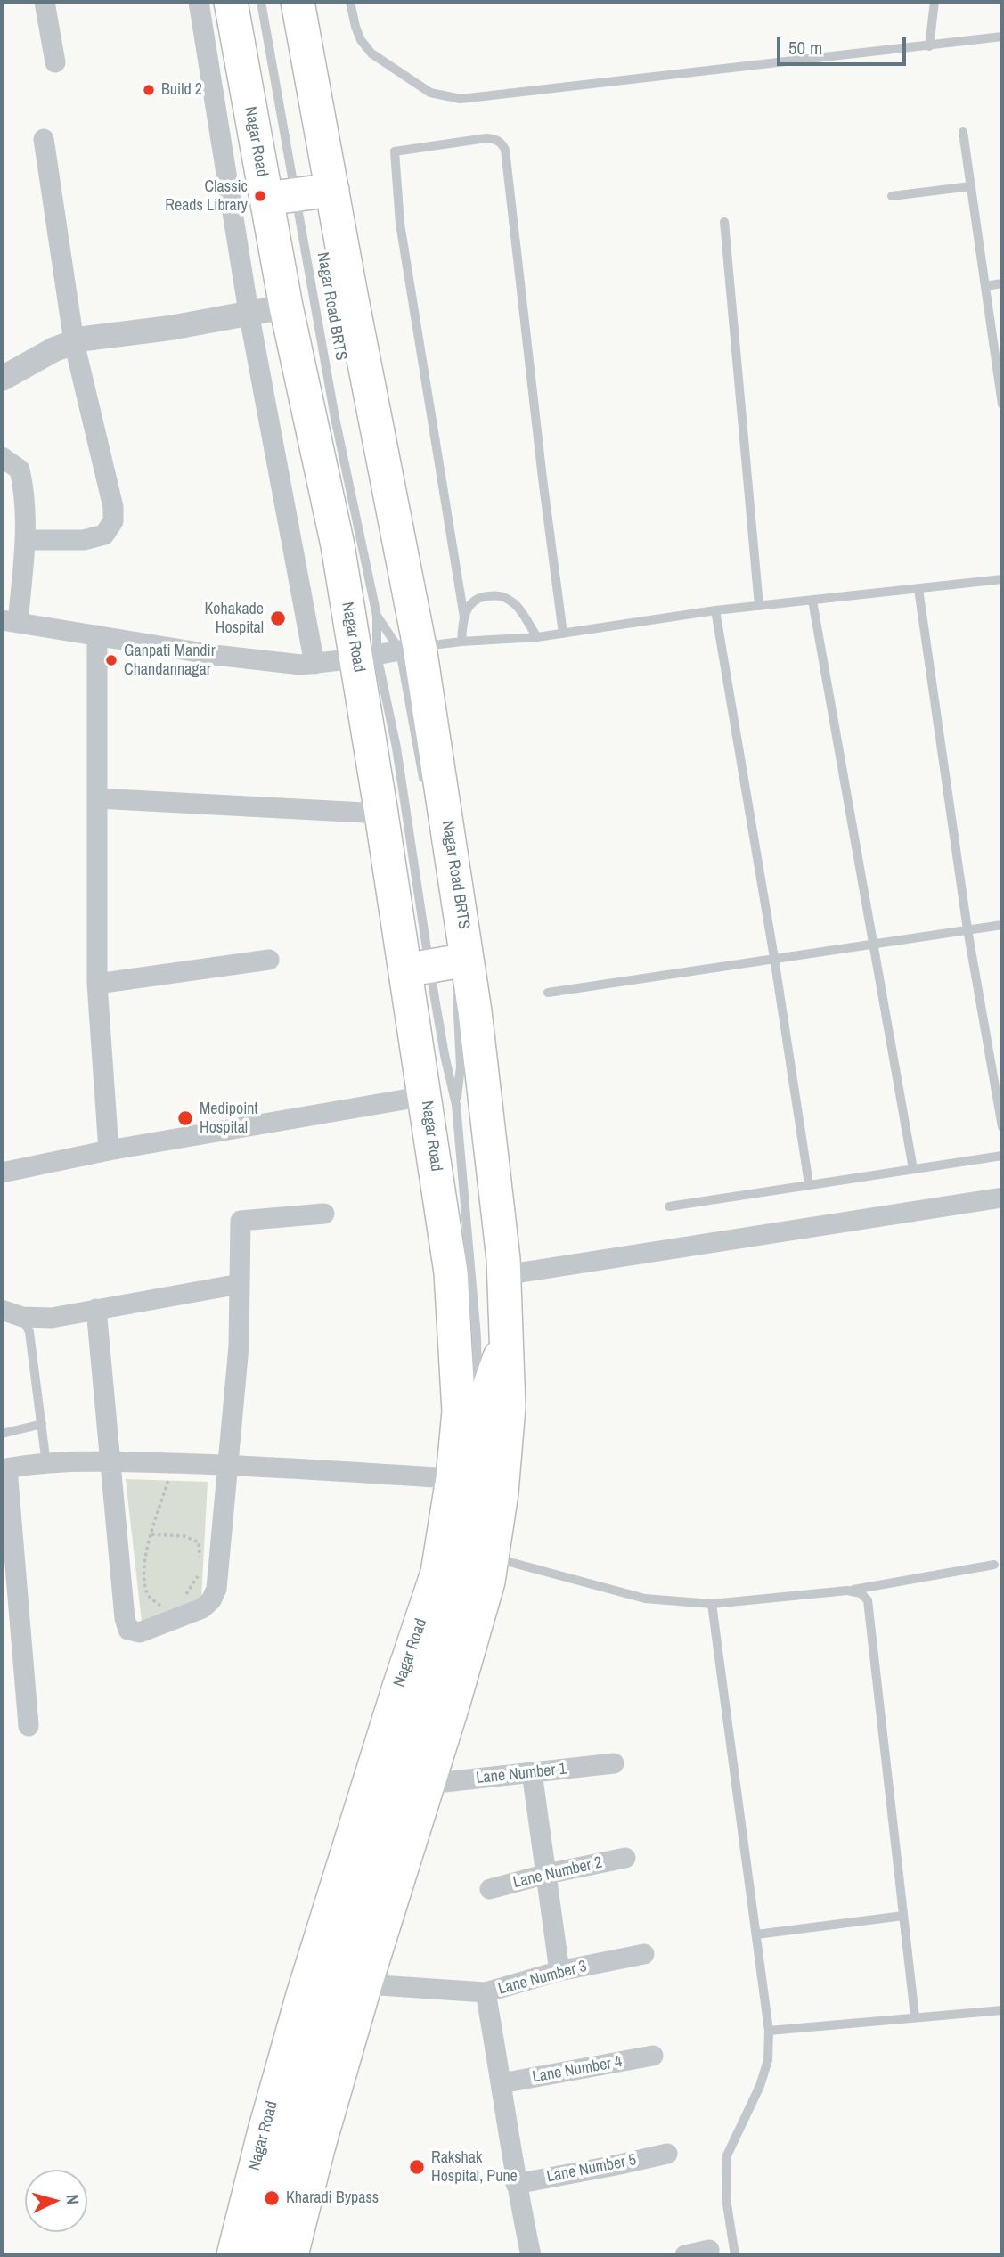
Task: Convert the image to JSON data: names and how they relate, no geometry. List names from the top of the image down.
{
  "streets": {
    "highway": ["Nagar Road"],
    "street": [
      "Lane Number 1",
      "Lane Number 2",
      "Lane Number 3",
      "Lane Number 4",
      "Lane Number 5"
    ],
    "lane": ["Nagar Road BRTS"]
  },
  "crossings": [
    ["Nagar Road", "Nagar Road BRTS"],
    ["Nagar Road", "Lane Number 1"],
    ["Nagar Road", "Lane Number 3"]
  ],
  "places": [
    "Build 2",
    "Classic Reads Library",
    "Kohakade Hospital",
    "Ganpati Mandir Chandannagar",
    "Medipoint Hospital",
    "Rakshak Hospital, Pune",
    "Kharadi Bypass"
  ],
  "scale_bar": "50 m",
  "north": "right"
}
